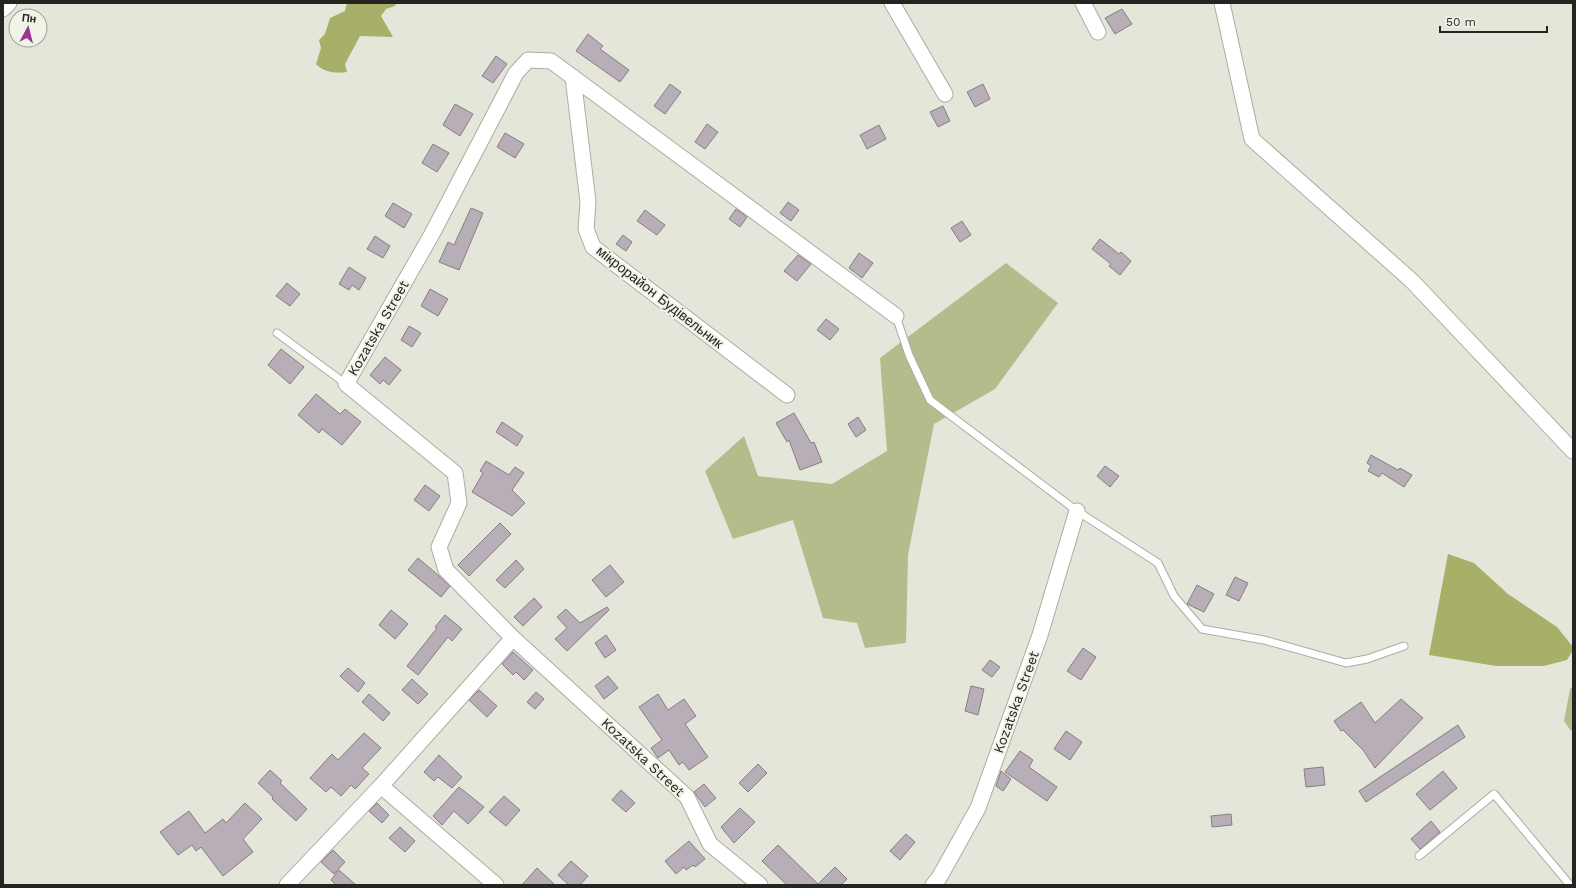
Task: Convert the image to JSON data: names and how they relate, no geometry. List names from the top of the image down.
{
  "streets": {
    "street": ["мікрорайон Будівельник", "Kozatska Street"]
  },
  "crossings": [
    ["мікрорайон Будівельник", "Kozatska Street"]
  ],
  "scale_bar": "50 m",
  "north": "top"
}
